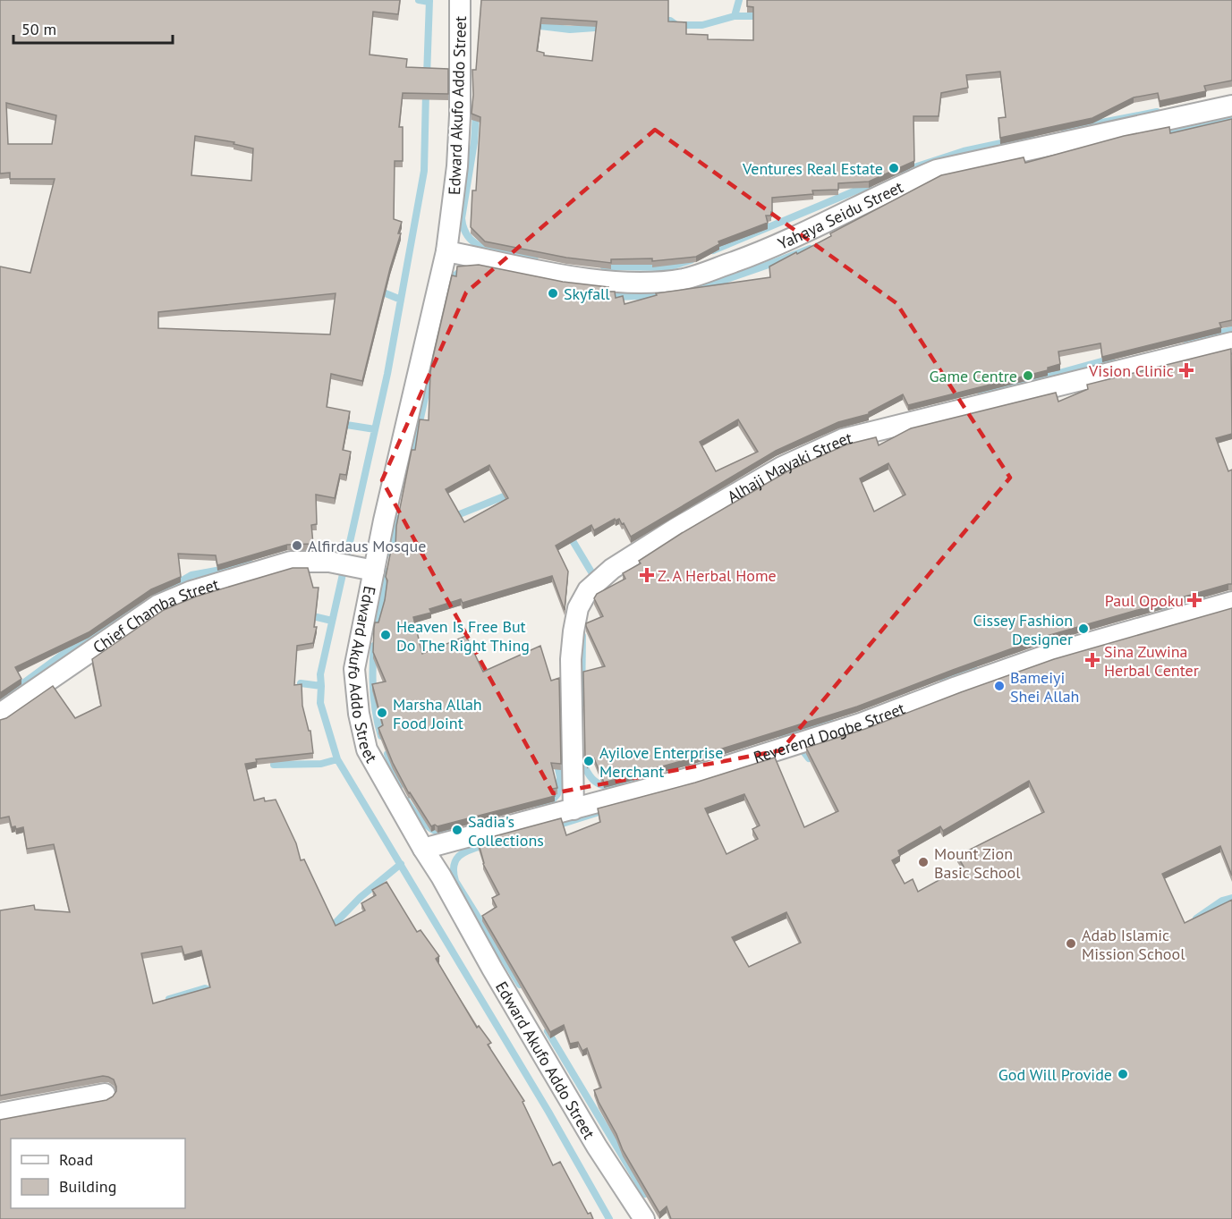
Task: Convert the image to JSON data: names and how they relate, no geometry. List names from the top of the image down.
{
  "streets": {
    "street": [
      "Edward Akufo Addo Street",
      "Yahaya Seidu Street",
      "Alhaji Mayaki Street",
      "Chief Chamba Street",
      "Reverend Dogbe Street"
    ]
  },
  "crossings": [
    ["Edward Akufo Addo Street", "Yahaya Seidu Street"],
    ["Edward Akufo Addo Street", "Chief Chamba Street"],
    ["Edward Akufo Addo Street", "Reverend Dogbe Street"],
    ["Alhaji Mayaki Street", "Reverend Dogbe Street"]
  ],
  "places": {
    "other": [
      "Ventures Real Estate",
      "Skyfall",
      "Game Centre",
      "Alfirdaus Mosque",
      "Cissey Fashion Designer",
      "Heaven Is Free But Do The Right Thing",
      "Bameiyi Shei Allah",
      "Marsha Allah Food Joint",
      "Ayilove Enterprise Merchant",
      "Sadia's Collections",
      "Mount Zion Basic School",
      "Adab Islamic Mission School",
      "God Will Provide"
    ],
    "health": [
      "Vision Clinic",
      "Z. A Herbal Home",
      "Paul Opoku",
      "Sina Zuwina Herbal Center"
    ]
  },
  "legend": ["Road", "Building"],
  "scale_bar": "50 m"
}
